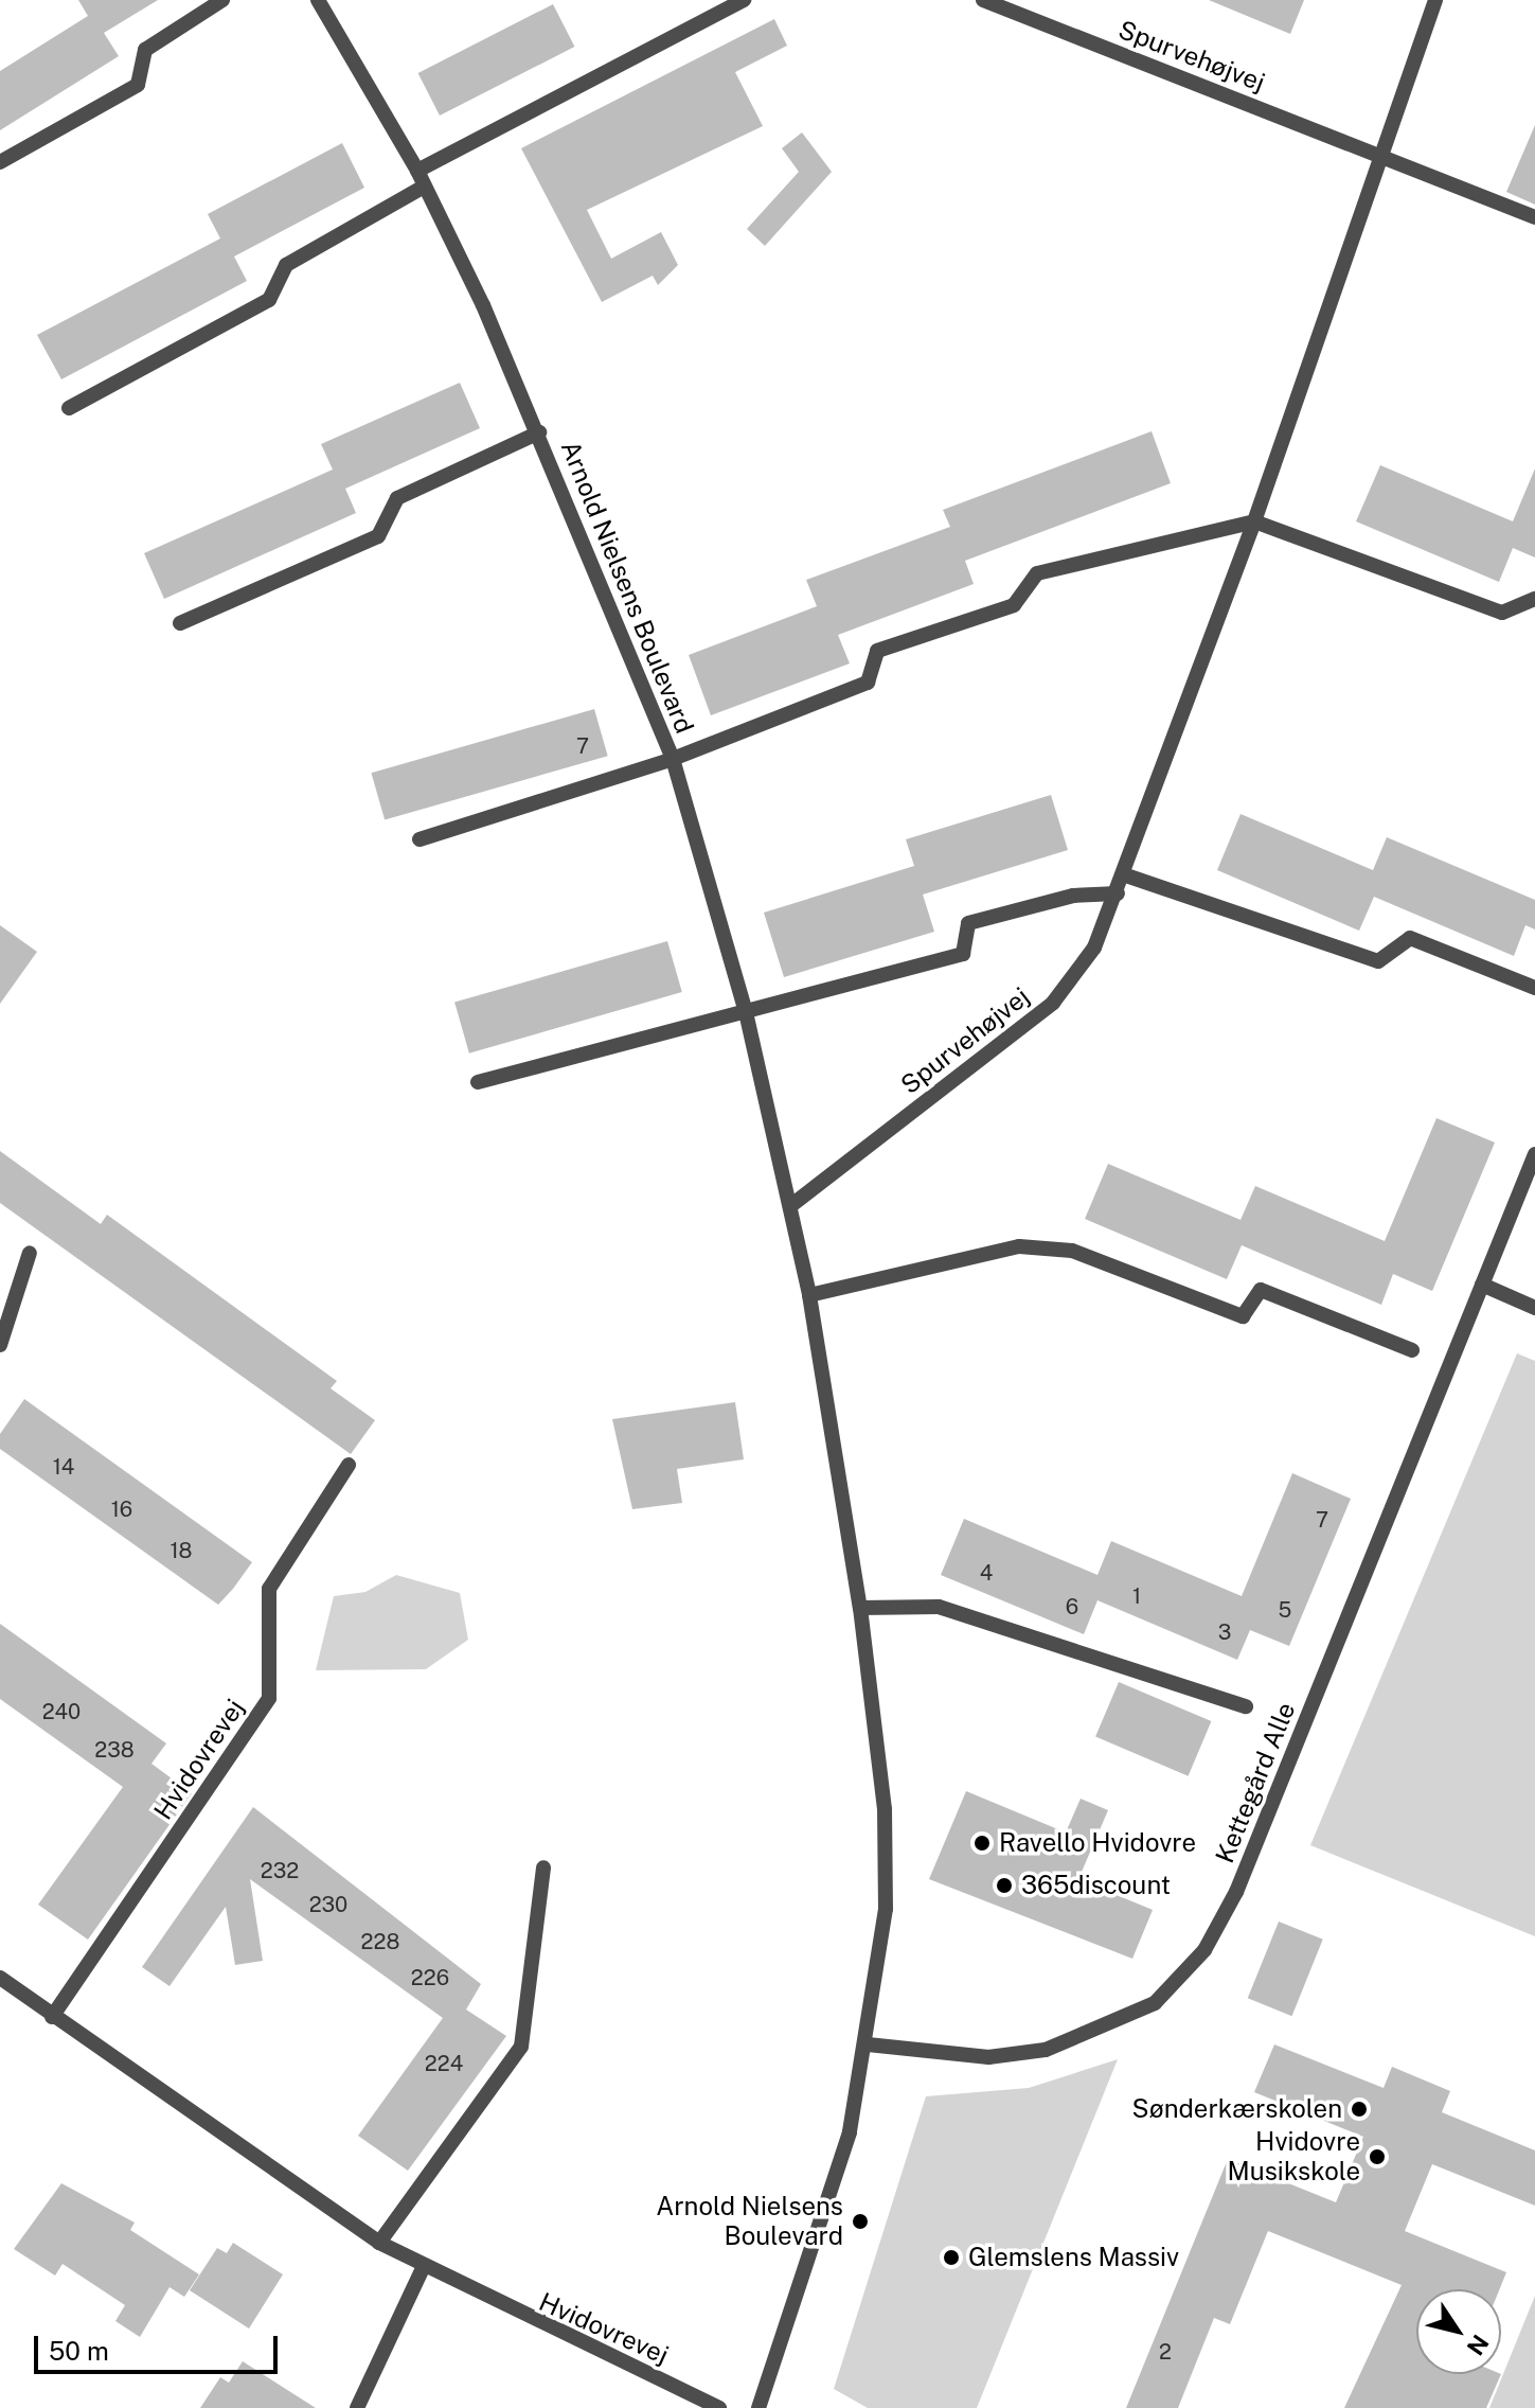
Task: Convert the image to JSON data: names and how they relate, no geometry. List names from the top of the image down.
{
  "streets": {
    "street": [
      "Spurvehøjvej",
      "Arnold Nielsens Boulevard",
      "Hvidovrevej",
      "Kettegård Alle"
    ]
  },
  "crossings": [
    ["Spurvehøjvej", "Arnold Nielsens Boulevard"],
    ["Arnold Nielsens Boulevard", "Kettegård Alle"]
  ],
  "places": [
    "Ravello Hvidovre",
    "365discount",
    "Sønderkærskolen",
    "Hvidovre Musikskole",
    "Arnold Nielsens Boulevard",
    "Glemslens Massiv"
  ],
  "house_numbers": [
    "7",
    "14",
    "16",
    "7",
    "18",
    "4",
    "1",
    "6",
    "5",
    "3",
    "240",
    "238",
    "232",
    "230",
    "228",
    "226",
    "224",
    "2"
  ],
  "scale_bar": "50 m",
  "north": "bottom right"
}
